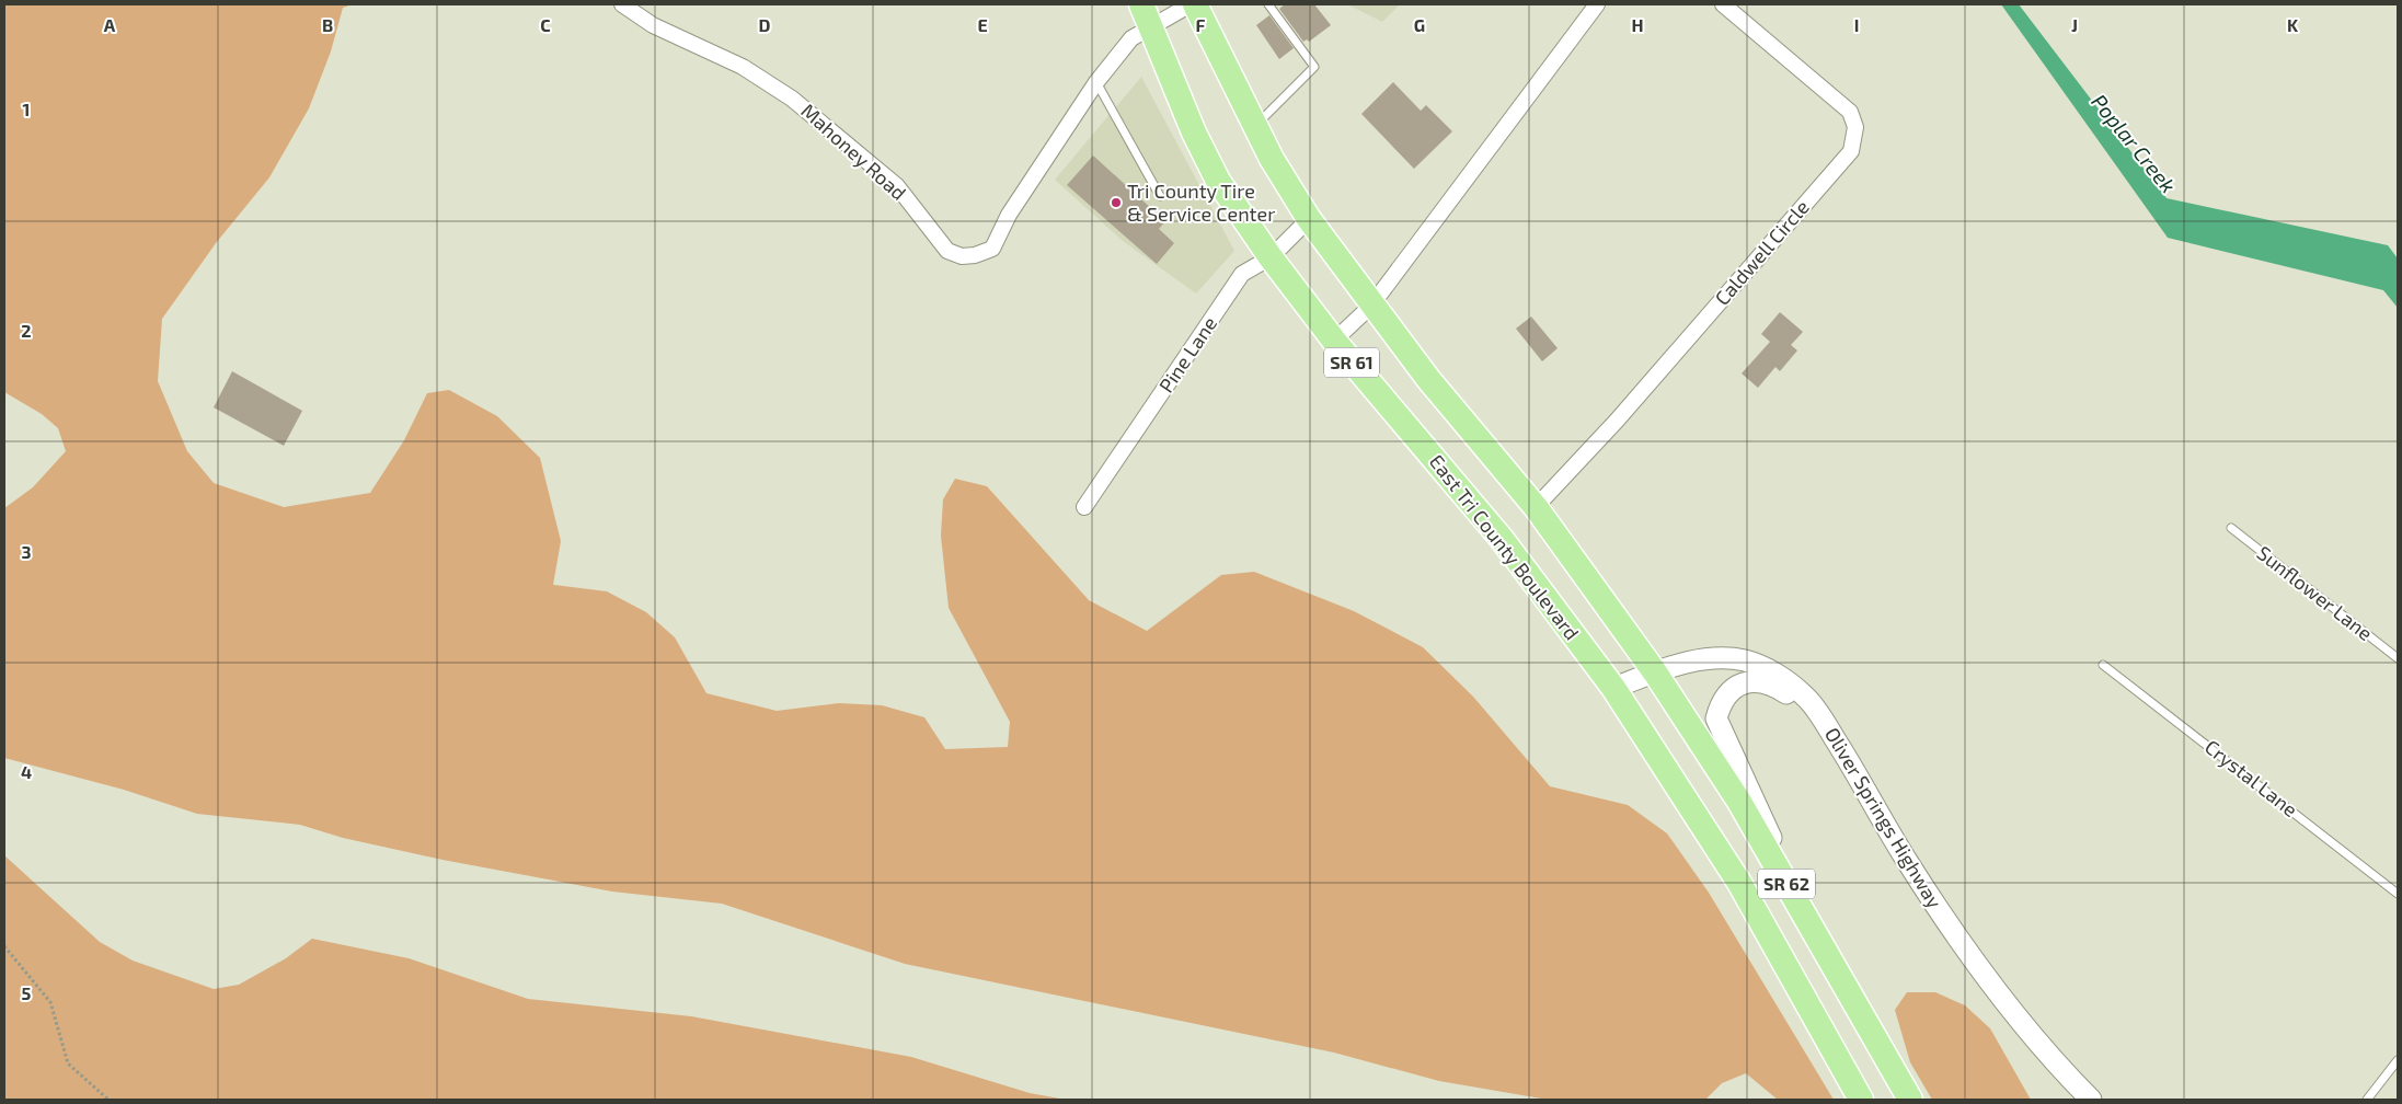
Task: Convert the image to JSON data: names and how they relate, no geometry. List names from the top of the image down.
{
  "streets": {
    "highway": ["SR 61", "East Tri County Boulevard", "SR 62"],
    "main road": ["Oliver Springs Highway"],
    "street": ["Mahoney Road", "Caldwell Circle", "Pine Lane"],
    "lane": ["Sunflower Lane", "Crystal Lane"]
  },
  "crossings": [
    ["Mahoney Road", "East Tri County Boulevard"],
    ["Caldwell Circle", "SR 61"],
    ["Pine Lane", "SR 61"],
    ["Pine Lane", "East Tri County Boulevard"],
    ["SR 61", "Oliver Springs Highway"],
    ["SR 61", "SR 62"],
    ["East Tri County Boulevard", "Oliver Springs Highway"],
    ["Oliver Springs Highway", "SR 62"]
  ],
  "water": ["Poplar Creek"],
  "places": ["Tri County Tire & Service Center"],
  "grid": {
    "columns": [
      "A",
      "B",
      "C",
      "D",
      "E",
      "F",
      "G",
      "H",
      "I",
      "J",
      "K"
    ],
    "rows": [
      "1",
      "2",
      "3",
      "4",
      "5"
    ]
  }
}
